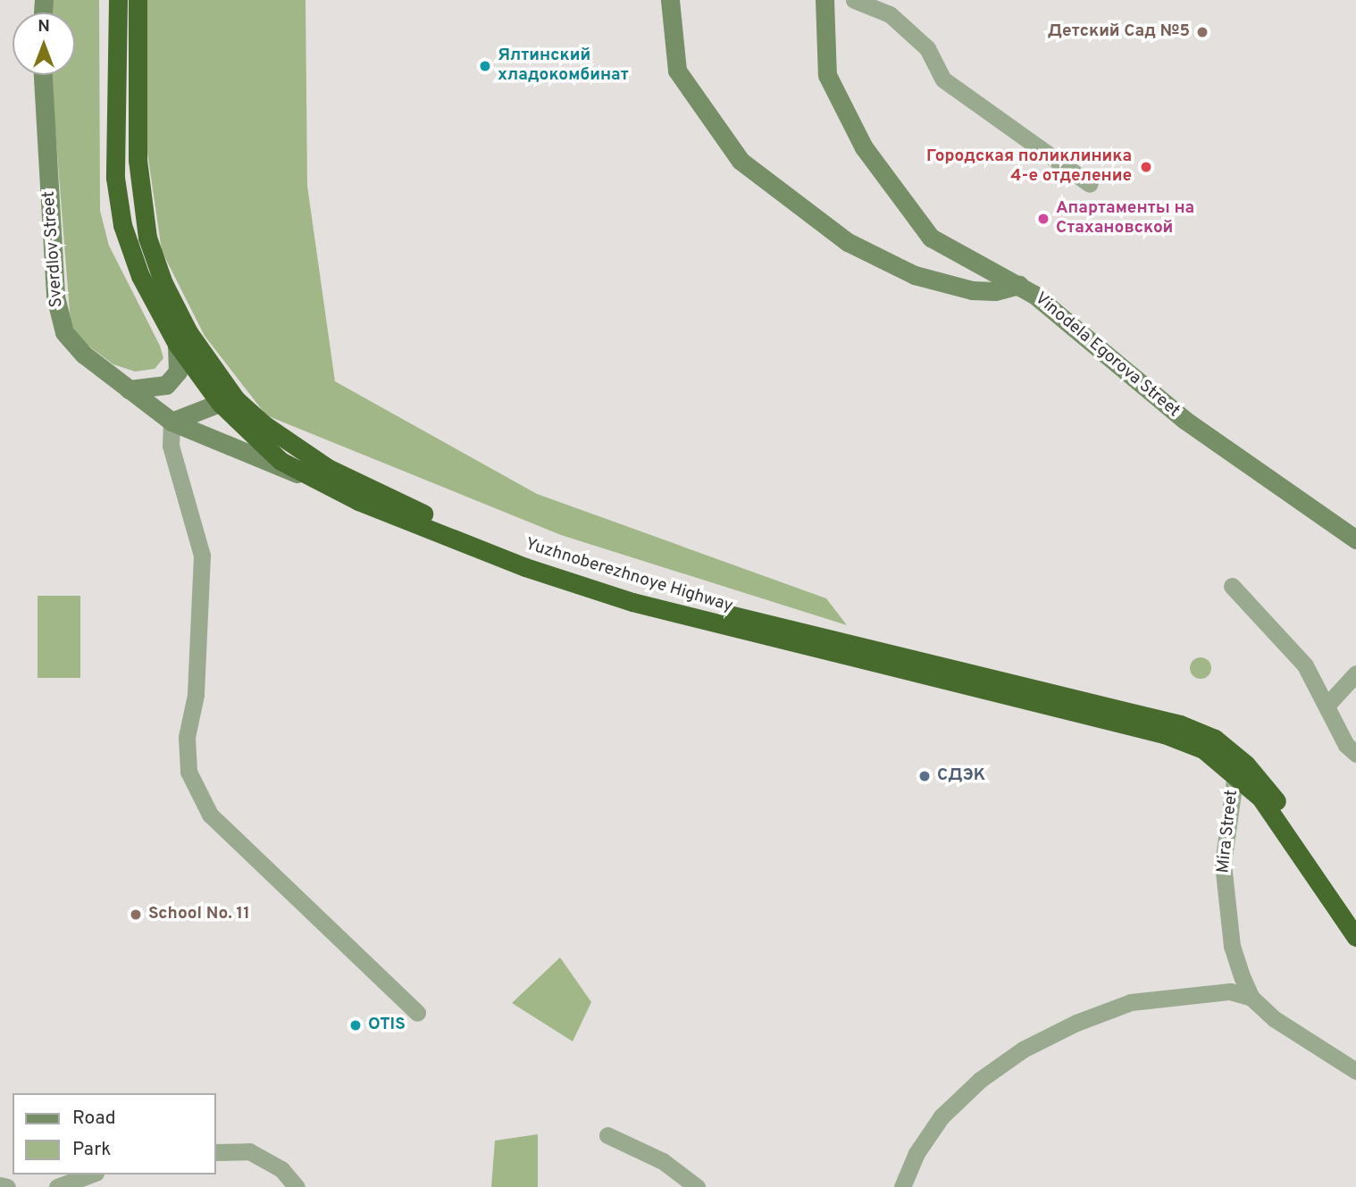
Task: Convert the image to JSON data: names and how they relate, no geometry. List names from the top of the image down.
{
  "streets": {
    "highway": ["Yuzhnoberezhnoye Highway"],
    "main road": ["Sverdlov Street", "Vinodela Egorova Street"],
    "street": ["Mira Street"]
  },
  "crossings": [
    ["Sverdlov Street", "Yuzhnoberezhnoye Highway"],
    ["Yuzhnoberezhnoye Highway", "Mira Street"]
  ],
  "places": [
    "Детский Сад №5",
    "Ялтинский хладокомбинат",
    "Городская поликлиника 4-е отделение",
    "Апартаменты на Стахановской",
    "СДЭК",
    "School No. 11",
    "OTIS"
  ],
  "legend": ["Road", "Park"],
  "north": "top"
}
